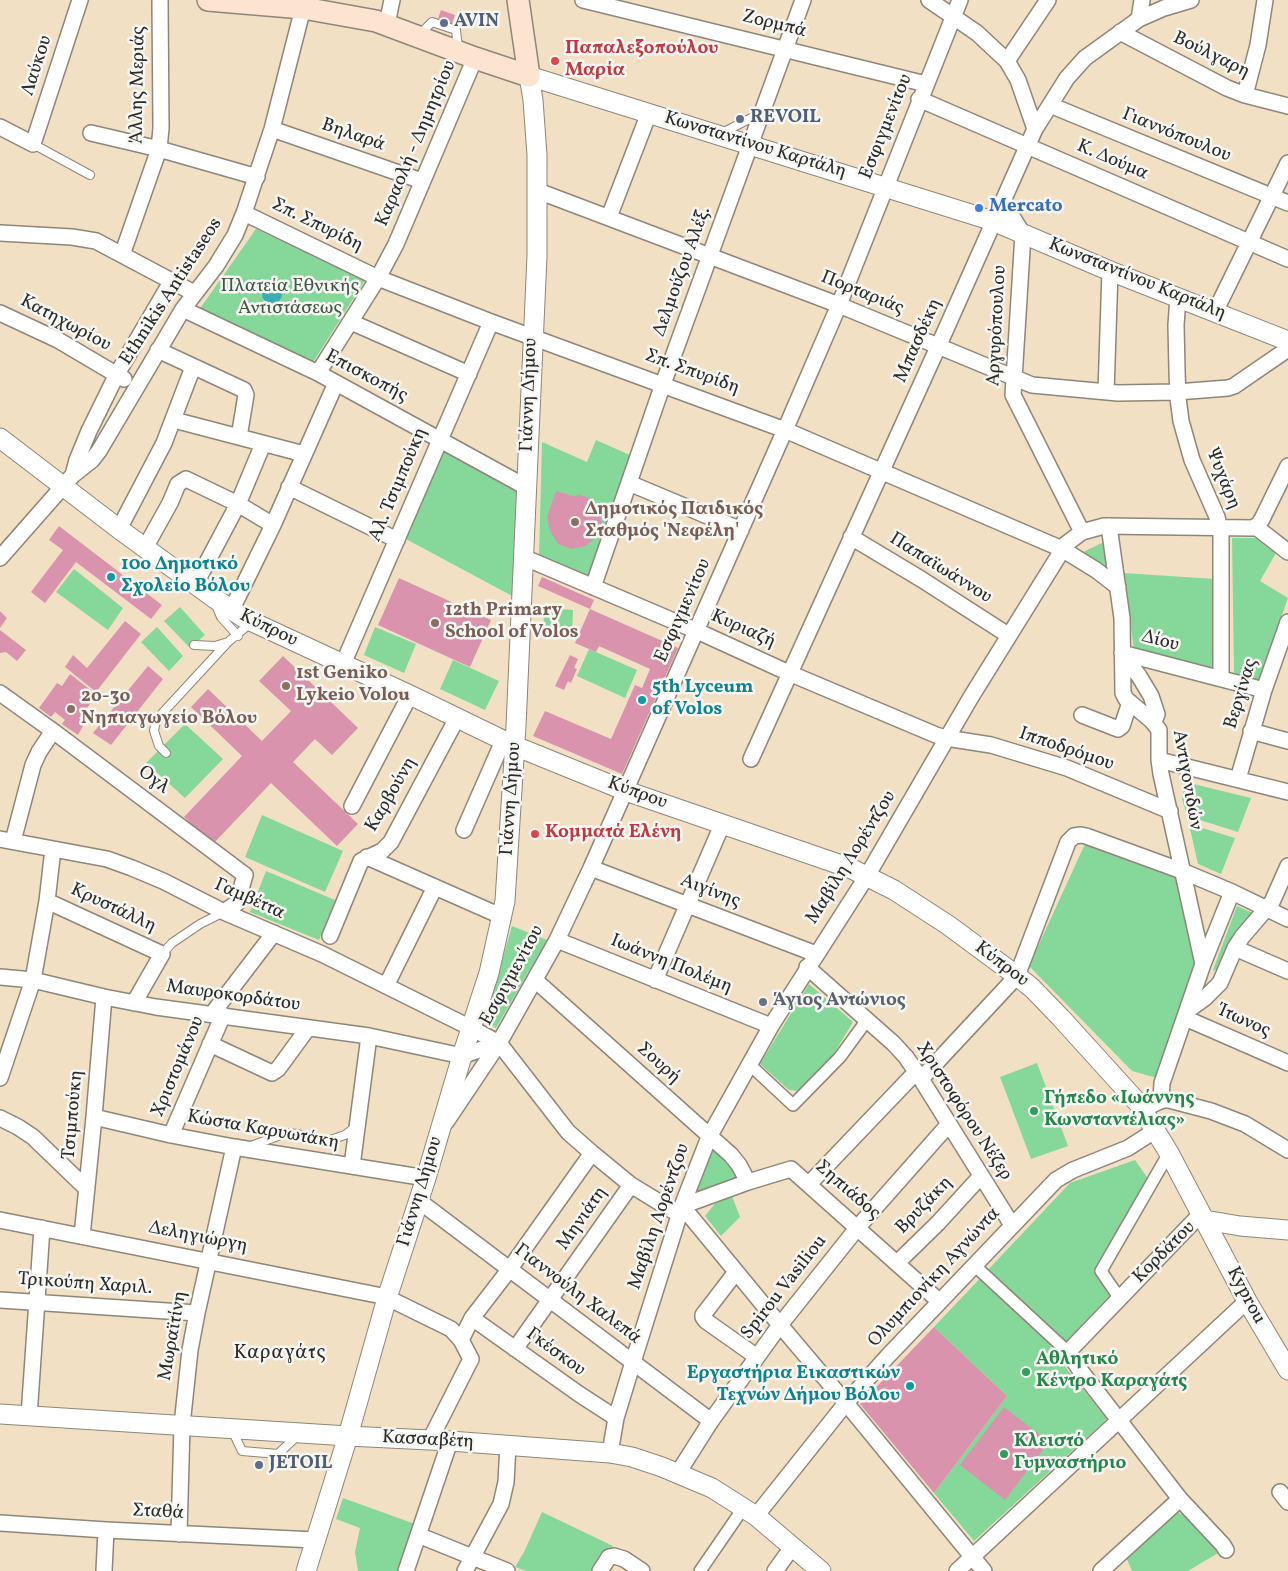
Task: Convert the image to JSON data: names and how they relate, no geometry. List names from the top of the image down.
{
  "streets": {
    "main road": ["Κωνσταντίνου Καρτάλη", "Γιάννη Δήμου"],
    "street": [
      "Ζορμπά",
      "Βούλγαρη",
      "Λαύκου",
      "Άλλης Μεριάς",
      "Εσφιγμενίτου",
      "Βηλαρά",
      "Γιαννόπουλου",
      "Καραολή - Δημητρίου",
      "Κ. Δούμα",
      "Σπ. Σπυρίδη",
      "Δελμούζου Αλέξ.",
      "Ethnikis Antistaseos",
      "Πορταριάς",
      "Κατηχωρίου",
      "Αργυρόπουλου",
      "Μπασδέκη",
      "Επισκοπής",
      "Ψυχάρη",
      "Αλ. Τσιμπούκη",
      "Παπαϊωάννου",
      "Κύπρου",
      "Κυριαζή",
      "Δίου",
      "Βεργίνας",
      "Ιπποδρόμου",
      "Αντιγονιδών",
      "Ογλ",
      "Καρβούνη",
      "Μαβίλη Λορέντζου",
      "Αιγίνης",
      "Γαμβέττα",
      "Κρυστάλλη",
      "Ιωάννη Πολέμη",
      "Μαυροκορδάτου",
      "Ίτωνος",
      "Σουρή",
      "Χριστομάνου",
      "Χριστοφόρου Νέζερ",
      "Τσιμπούκη",
      "Κώστα Καρυωτάκη",
      "Σηπιάδος",
      "Βρυζάκη",
      "Μηνιάτη",
      "Δεληγιώργη",
      "Κορδάτου",
      "Ολυμπιονίκη Αγνώντα",
      "Τρικούπη Χαριλ.",
      "Spirou Vasiliou",
      "Γιαννούλη Χαλεπά",
      "Kyprou",
      "Μωραϊτίνη",
      "Γκέσκου",
      "Κασσαβέτη",
      "Σταθά"
    ]
  },
  "crossings": [
    ["Ζορμπά", "Εσφιγμενίτου"],
    ["Ζορμπά", "Δελμούζου Αλέξ."],
    ["Βούλγαρη", "Μπασδέκη"],
    ["Άλλης Μεριάς", "Σπ. Σπυρίδη"],
    ["Εσφιγμενίτου", "Κωνσταντίνου Καρτάλη"],
    ["Εσφιγμενίτου", "Κ. Δούμα"],
    ["Εσφιγμενίτου", "Σπ. Σπυρίδη"],
    ["Εσφιγμενίτου", "Πορταριάς"],
    ["Εσφιγμενίτου", "Γιάννη Δήμου"],
    ["Εσφιγμενίτου", "Κύπρου"],
    ["Εσφιγμενίτου", "Κυριαζή"],
    ["Εσφιγμενίτου", "Αιγίνης"],
    ["Εσφιγμενίτου", "Γαμβέττα"],
    ["Εσφιγμενίτου", "Ιωάννη Πολέμη"],
    ["Εσφιγμενίτου", "Σουρή"],
    ["Βηλαρά", "Καραολή - Δημητρίου"],
    ["Βηλαρά", "Ethnikis Antistaseos"],
    ["Γιαννόπουλου", "Μπασδέκη"],
    ["Καραολή - Δημητρίου", "Κωνσταντίνου Καρτάλη"],
    ["Καραολή - Δημητρίου", "Σπ. Σπυρίδη"],
    ["Καραολή - Δημητρίου", "Επισκοπής"],
    ["Κωνσταντίνου Καρτάλη", "Δελμούζου Αλέξ."],
    ["Κωνσταντίνου Καρτάλη", "Ethnikis Antistaseos"],
    ["Κωνσταντίνου Καρτάλη", "Αργυρόπουλου"],
    ["Κωνσταντίνου Καρτάλη", "Μπασδέκη"],
    ["Κωνσταντίνου Καρτάλη", "Γιάννη Δήμου"],
    ["Κωνσταντίνου Καρτάλη", "Ψυχάρη"],
    ["Κ. Δούμα", "Μπασδέκη"],
    ["Σπ. Σπυρίδη", "Δελμούζου Αλέξ."],
    ["Σπ. Σπυρίδη", "Ethnikis Antistaseos"],
    ["Σπ. Σπυρίδη", "Μπασδέκη"],
    ["Σπ. Σπυρίδη", "Γιάννη Δήμου"],
    ["Σπ. Σπυρίδη", "Αλ. Τσιμπούκη"],
    ["Σπ. Σπυρίδη", "Μαβίλη Λορέντζου"],
    ["Δελμούζου Αλέξ.", "Πορταριάς"],
    ["Δελμούζου Αλέξ.", "Κυριαζή"],
    ["Ethnikis Antistaseos", "Κατηχωρίου"],
    ["Ethnikis Antistaseos", "Επισκοπής"],
    ["Ethnikis Antistaseos", "Κύπρου"],
    ["Πορταριάς", "Αργυρόπουλου"],
    ["Πορταριάς", "Μπασδέκη"],
    ["Πορταριάς", "Γιάννη Δήμου"],
    ["Πορταριάς", "Ψυχάρη"],
    ["Αργυρόπουλου", "Μαβίλη Λορέντζου"],
    ["Μπασδέκη", "Παπαϊωάννου"],
    ["Μπασδέκη", "Κυριαζή"],
    ["Επισκοπής", "Γιάννη Δήμου"],
    ["Επισκοπής", "Αλ. Τσιμπούκη"],
    ["Γιάννη Δήμου", "Κύπρου"],
    ["Γιάννη Δήμου", "Κυριαζή"],
    ["Γιάννη Δήμου", "Γαμβέττα"],
    ["Γιάννη Δήμου", "Μαυροκορδάτου"],
    ["Γιάννη Δήμου", "Κώστα Καρυωτάκη"],
    ["Γιάννη Δήμου", "Δεληγιώργη"],
    ["Γιάννη Δήμου", "Γιαννούλη Χαλεπά"],
    ["Γιάννη Δήμου", "Κασσαβέτη"],
    ["Γιάννη Δήμου", "Σταθά"],
    ["Ψυχάρη", "Δίου"],
    ["Ψυχάρη", "Μαβίλη Λορέντζου"],
    ["Αλ. Τσιμπούκη", "Κύπρου"],
    ["Παπαϊωάννου", "Μαβίλη Λορέντζου"],
    ["Κύπρου", "Καρβούνη"],
    ["Κύπρου", "Μαβίλη Λορέντζου"],
    ["Κύπρου", "Κορδάτου"],
    ["Κύπρου", "Ολυμπιονίκη Αγνώντα"],
    ["Κύπρου", "Kyprou"],
    ["Κυριαζή", "Ιπποδρόμου"],
    ["Κυριαζή", "Μαβίλη Λορέντζου"],
    ["Δίου", "Βεργίνας"],
    ["Δίου", "Αντιγονιδών"],
    ["Ιπποδρόμου", "Αντιγονιδών"],
    ["Ιπποδρόμου", "Μαβίλη Λορέντζου"],
    ["Ογλ", "Γαμβέττα"],
    ["Μαβίλη Λορέντζου", "Αιγίνης"],
    ["Μαβίλη Λορέντζου", "Ιωάννη Πολέμη"],
    ["Μαβίλη Λορέντζου", "Σουρή"],
    ["Μαβίλη Λορέντζου", "Χριστοφόρου Νέζερ"],
    ["Μαβίλη Λορέντζου", "Σηπιάδος"],
    ["Μαβίλη Λορέντζου", "Γιαννούλη Χαλεπά"],
    ["Μαβίλη Λορέντζου", "Γκέσκου"],
    ["Μαβίλη Λορέντζου", "Κασσαβέτη"],
    ["Γαμβέττα", "Χριστομάνου"],
    ["Μαυροκορδάτου", "Χριστομάνου"],
    ["Μαυροκορδάτου", "Τσιμπούκη"],
    ["Σουρή", "Σηπιάδος"],
    ["Χριστομάνου", "Κώστα Καρυωτάκη"],
    ["Χριστοφόρου Νέζερ", "Βρυζάκη"],
    ["Χριστοφόρου Νέζερ", "Ολυμπιονίκη Αγνώντα"],
    ["Χριστοφόρου Νέζερ", "Spirou Vasiliou"],
    ["Τσιμπούκη", "Κώστα Καρυωτάκη"],
    ["Τσιμπούκη", "Δεληγιώργη"],
    ["Κώστα Καρυωτάκη", "Μωραϊτίνη"],
    ["Σηπιάδος", "Βρυζάκη"],
    ["Σηπιάδος", "Ολυμπιονίκη Αγνώντα"],
    ["Σηπιάδος", "Spirou Vasiliou"],
    ["Μηνιάτη", "Γιαννούλη Χαλεπά"],
    ["Μηνιάτη", "Γκέσκου"],
    ["Δεληγιώργη", "Μωραϊτίνη"],
    ["Κορδάτου", "Kyprou"],
    ["Ολυμπιονίκη Αγνώντα", "Κασσαβέτη"],
    ["Τρικούπη Χαριλ.", "Μωραϊτίνη"],
    ["Spirou Vasiliou", "Γιαννούλη Χαλεπά"],
    ["Spirou Vasiliou", "Κασσαβέτη"],
    ["Μωραϊτίνη", "Κασσαβέτη"],
    ["Μωραϊτίνη", "Σταθά"]
  ],
  "districts": ["Καραγάτς"],
  "parks": ["Πλατεία Εθνικής Αντιστάσεως"],
  "places": [
    "AVIN",
    "Παπαλεξοπούλου Μαρία",
    "REVOIL",
    "Mercato",
    "Δημοτικός Παιδικός Σταθμός 'Νεφέλη'",
    "10ο Δημοτικό Σχολείο Βόλου",
    "12th Primary School of Volos",
    "1st Geniko Lykeio Volou",
    "5th Lyceum of Volos",
    "2ο-3ο Νηπιαγωγείο Βόλου",
    "Κομματά Ελένη",
    "Άγιος Αντώνιος",
    "Γήπεδο «Ιωάννης Κωνσταντέλιας»",
    "Αθλητικό Κέντρο Καραγάτς",
    "Εργαστήρια Εικαστικών Τεχνών Δήμου Βόλου",
    "Κλειστό Γυμναστήριο",
    "JETOIL"
  ]
}
